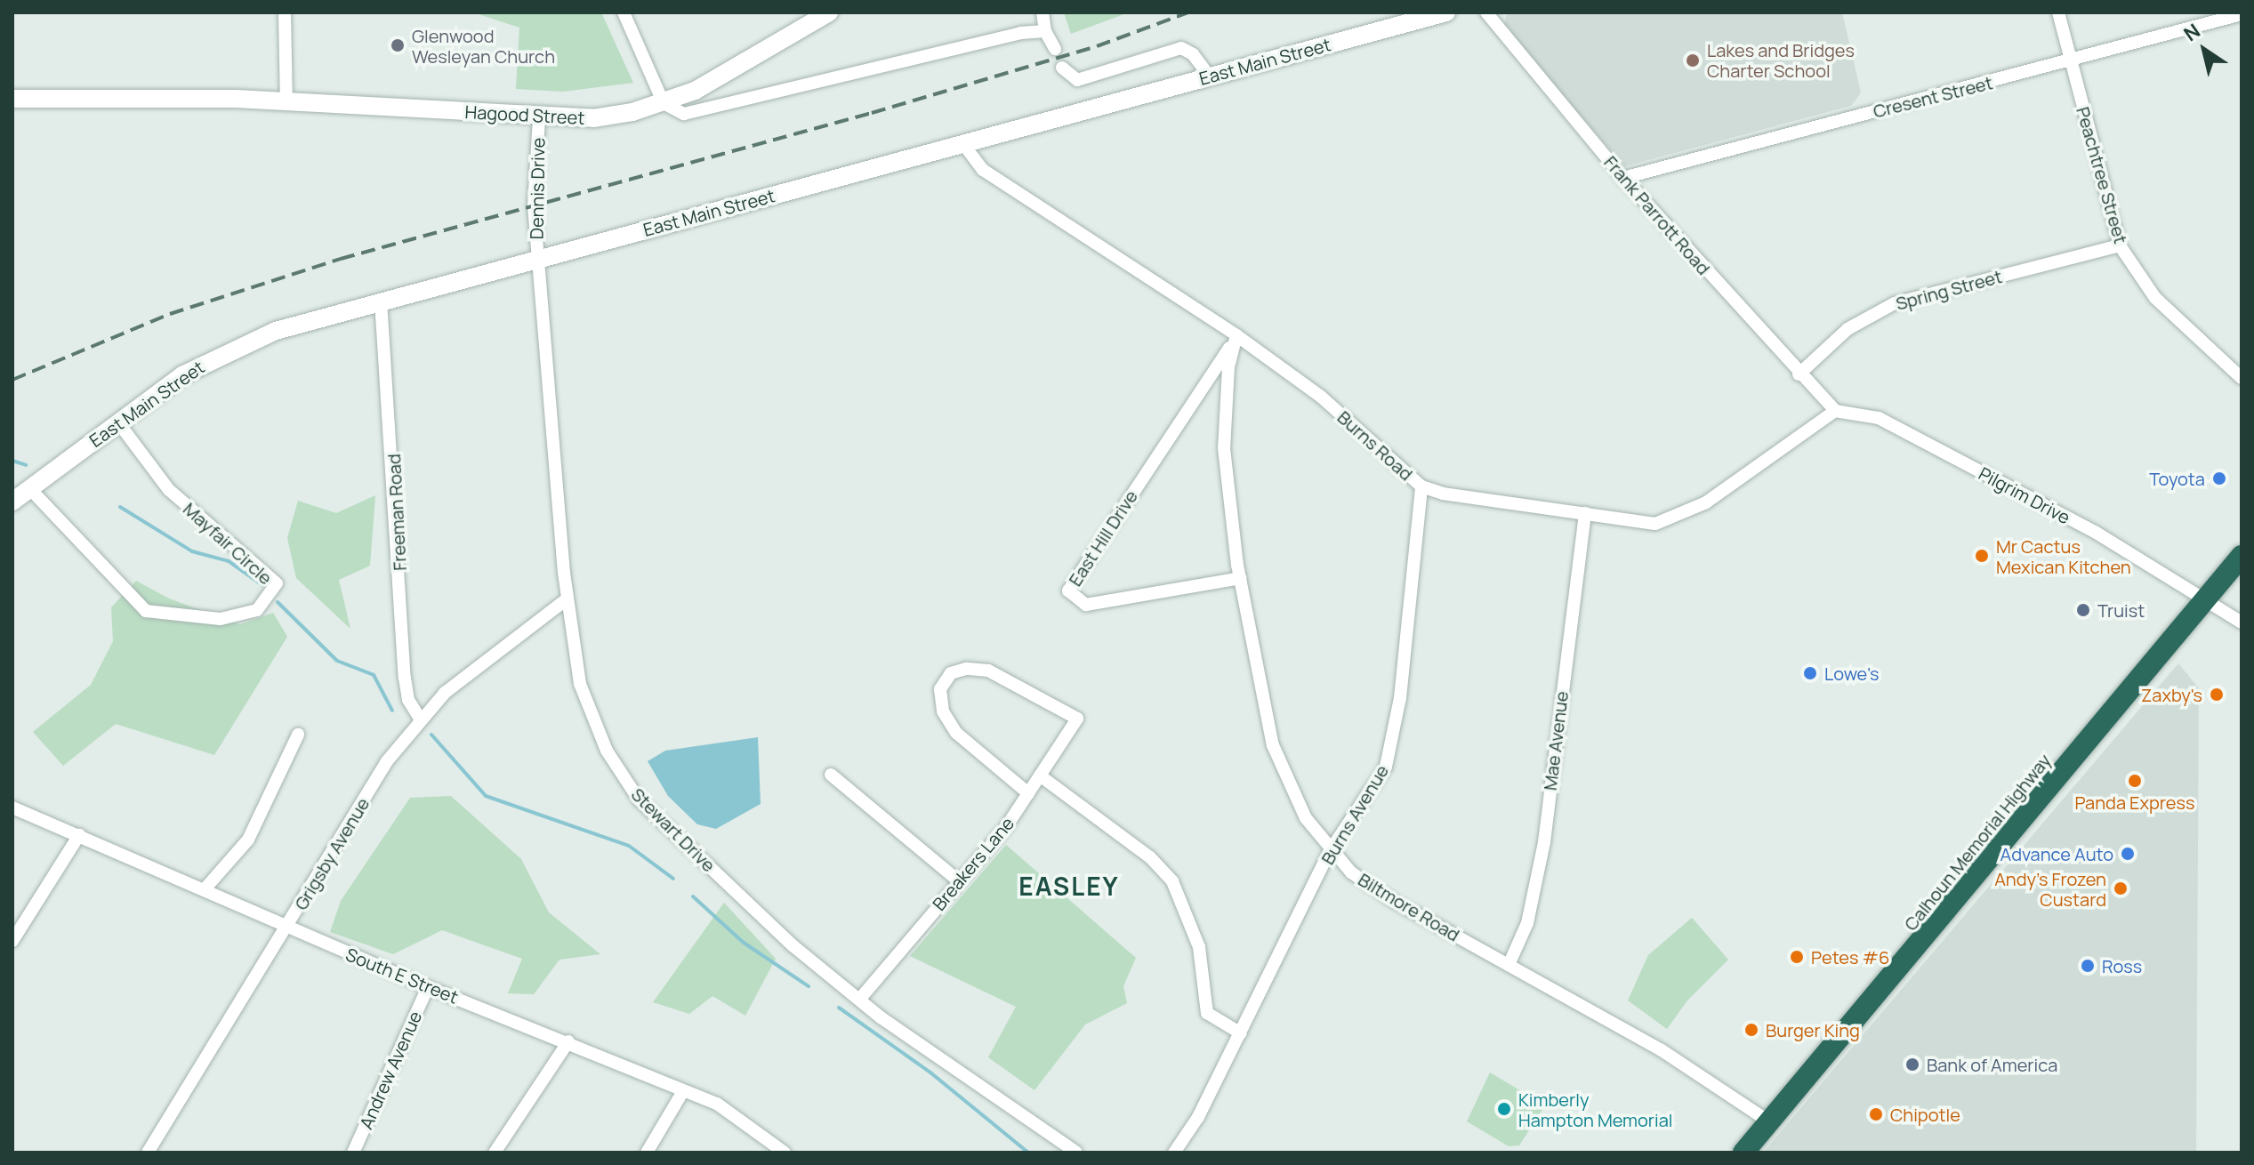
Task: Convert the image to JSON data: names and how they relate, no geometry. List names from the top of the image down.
{
  "streets": {
    "highway": ["Calhoun Memorial Highway"],
    "main road": ["East Main Street", "Hagood Street"],
    "street": [
      "Cresent Street",
      "Peachtree Street",
      "Dennis Drive",
      "Frank Parrott Road",
      "Spring Street",
      "Burns Road",
      "Pilgrim Drive",
      "Freeman Road",
      "East Hill Drive",
      "Mayfair Circle",
      "Mae Avenue",
      "Burns Avenue",
      "Stewart Drive",
      "Grigsby Avenue",
      "Breakers Lane",
      "Biltmore Road",
      "South E Street",
      "Andrew Avenue"
    ]
  },
  "crossings": [
    ["East Main Street", "Dennis Drive"],
    ["East Main Street", "Burns Road"],
    ["East Main Street", "Freeman Road"],
    ["East Main Street", "Mayfair Circle"],
    ["East Main Street", "Stewart Drive"],
    ["Cresent Street", "Peachtree Street"],
    ["Cresent Street", "Frank Parrott Road"],
    ["Hagood Street", "Dennis Drive"],
    ["Peachtree Street", "Spring Street"],
    ["Dennis Drive", "Stewart Drive"],
    ["Frank Parrott Road", "Spring Street"],
    ["Frank Parrott Road", "Burns Road"],
    ["Frank Parrott Road", "Pilgrim Drive"],
    ["Burns Road", "Pilgrim Drive"],
    ["Burns Road", "East Hill Drive"],
    ["Burns Road", "Mae Avenue"],
    ["Burns Road", "Burns Avenue"],
    ["Burns Road", "Biltmore Road"],
    ["Pilgrim Drive", "Calhoun Memorial Highway"],
    ["Freeman Road", "Grigsby Avenue"],
    ["East Hill Drive", "Biltmore Road"],
    ["Mae Avenue", "Biltmore Road"],
    ["Burns Avenue", "Biltmore Road"],
    ["Stewart Drive", "Grigsby Avenue"],
    ["Stewart Drive", "Breakers Lane"],
    ["Calhoun Memorial Highway", "Biltmore Road"],
    ["Grigsby Avenue", "South E Street"],
    ["South E Street", "Andrew Avenue"]
  ],
  "districts": ["EASLEY"],
  "places": [
    "Glenwood Wesleyan Church",
    "Lakes and Bridges Charter School",
    "Toyota",
    "Mr Cactus Mexican Kitchen",
    "Truist",
    "Lowe's",
    "Zaxby's",
    "Panda Express",
    "Advance Auto",
    "Andy's Frozen Custard",
    "Petes #6",
    "Ross",
    "Burger King",
    "Bank of America",
    "Kimberly Hampton Memorial",
    "Chipotle"
  ],
  "north": "top left"
}
